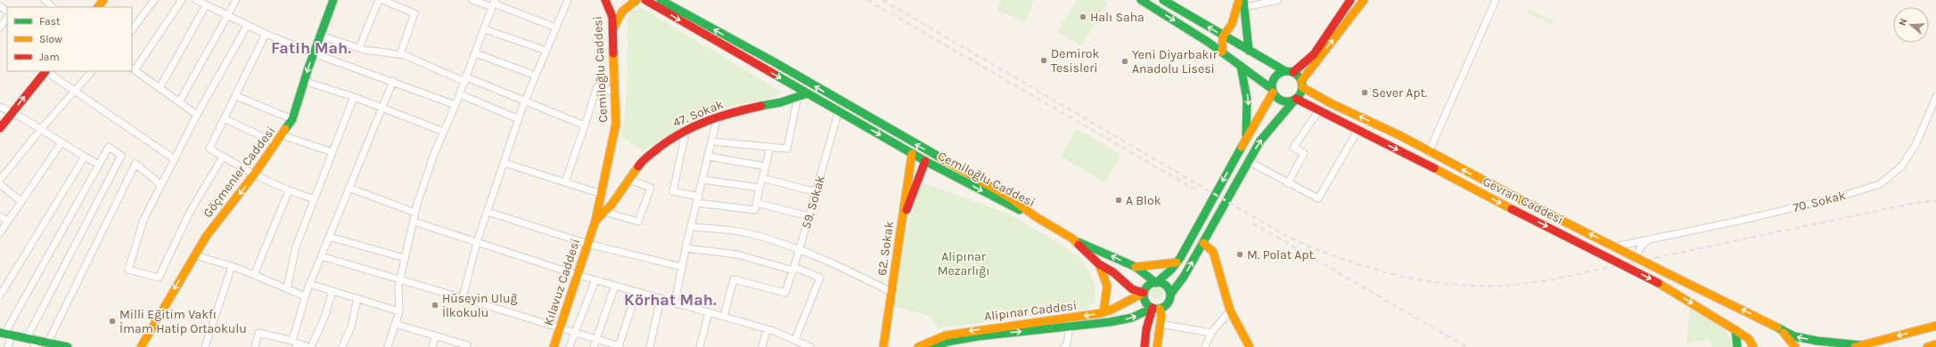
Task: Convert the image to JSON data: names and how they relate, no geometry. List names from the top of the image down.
{
  "streets": {
    "main road": [
      "Cemiloğlu Caddesi",
      "47. Sokak",
      "Göçmenler Caddesi",
      "Gevran Caddesi",
      "62. Sokak",
      "Kılavuz Caddesi",
      "Alipınar Caddesi"
    ],
    "street": ["70. Sokak", "59. Sokak"]
  },
  "crossings": [
    ["Cemiloğlu Caddesi", "47. Sokak"],
    ["Cemiloğlu Caddesi", "59. Sokak"],
    ["Cemiloğlu Caddesi", "62. Sokak"],
    ["Cemiloğlu Caddesi", "Kılavuz Caddesi"],
    ["47. Sokak", "Kılavuz Caddesi"]
  ],
  "one_way": ["Göçmenler Caddesi"],
  "districts": ["Fatih Mah.", "Körhat Mah."],
  "parks": ["Alipınar Mezarlığı"],
  "places": [
    "Halı Saha",
    "Demirok Tesisleri",
    "Yeni Diyarbakır Anadolu Lisesi",
    "Sever Apt.",
    "A Blok",
    "M. Polat Apt.",
    "Hüseyin Uluğ İlkokulu",
    "Milli Eğitim Vakfı İmam Hatip Ortaokulu"
  ],
  "legend": ["Fast", "Slow", "Jam"],
  "north": "left"
}
